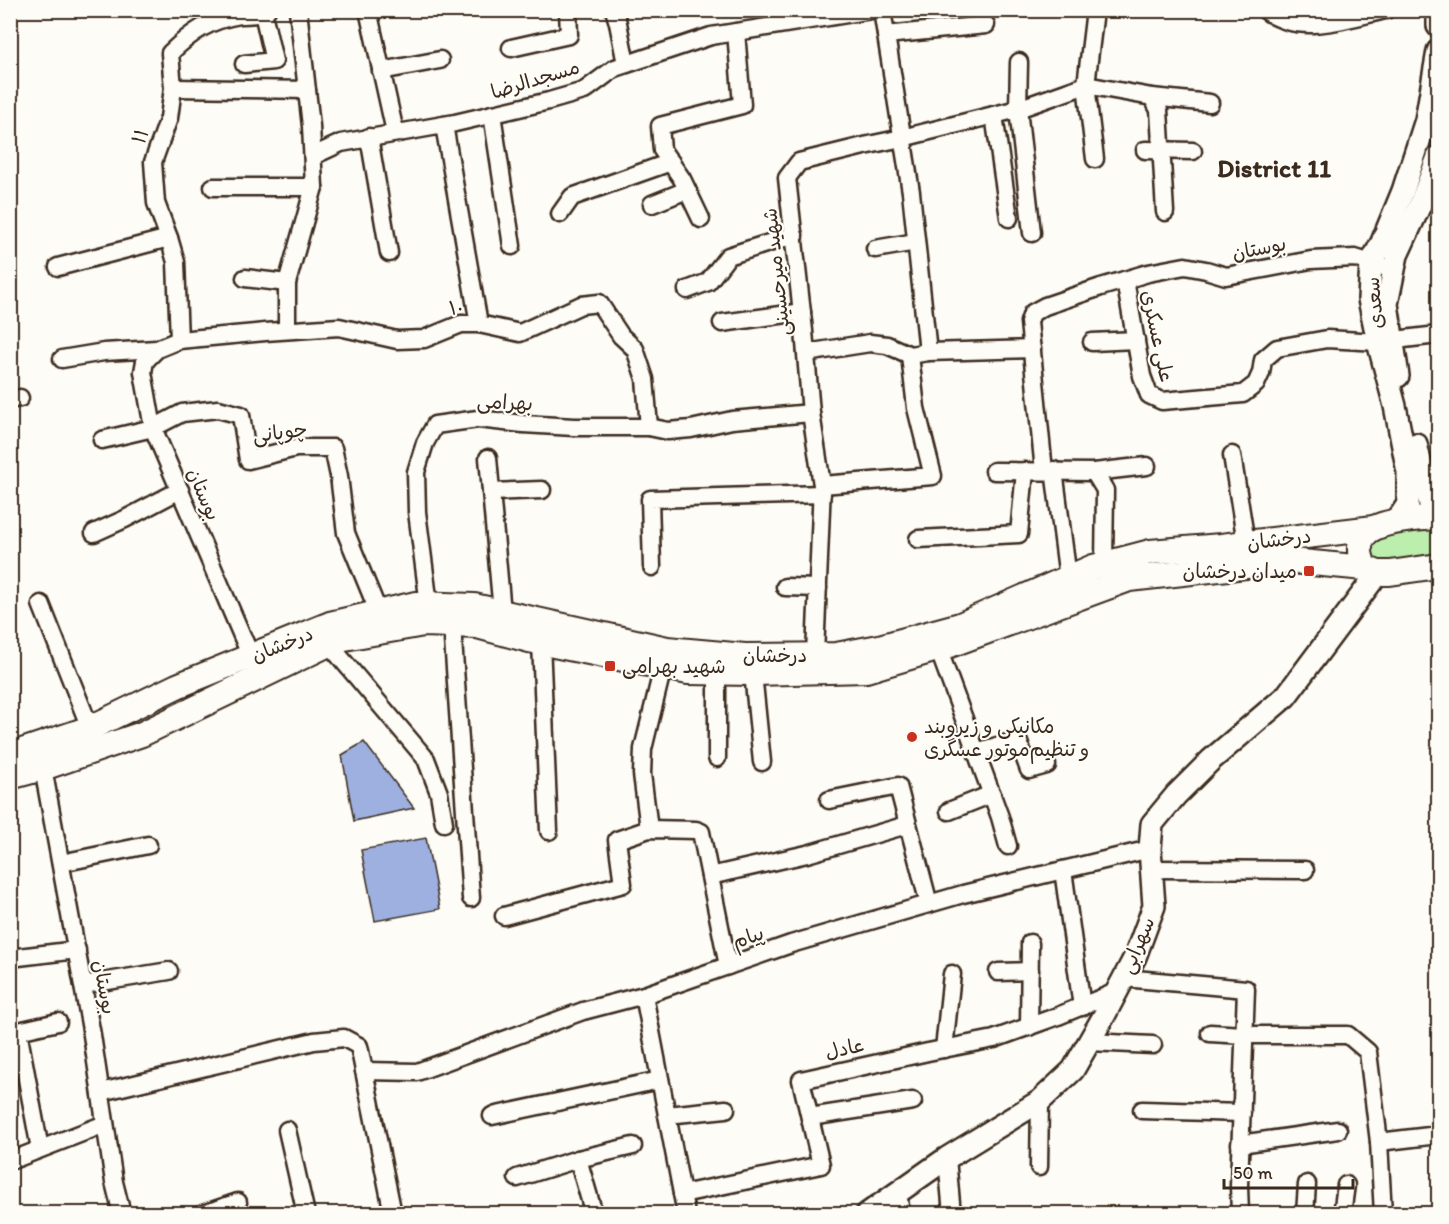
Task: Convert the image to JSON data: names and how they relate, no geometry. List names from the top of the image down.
{
  "streets": {
    "main road": ["درخشان"],
    "street": [
      "مسجدالرضا",
      "۱۱",
      "بوستان",
      "شهید میرحسینی",
      "سعدی",
      "۱۰",
      "علی عسکری",
      "بهرامی",
      "چوپانی",
      "پیام",
      "سهرابی",
      "عادل"
    ]
  },
  "crossings": [
    ["۱۱", "۱۰"],
    ["بوستان", "سعدی"],
    ["بوستان", "علی عسکری"],
    ["بوستان", "چوپانی"],
    ["بوستان", "درخشان"],
    ["شهید میرحسینی", "درخشان"],
    ["سعدی", "علی عسکری"],
    ["سعدی", "درخشان"],
    ["۱۰", "بهرامی"],
    ["بهرامی", "درخشان"],
    ["چوپانی", "درخشان"],
    ["درخشان", "سهرابی"],
    ["پیام", "سهرابی"],
    ["سهرابی", "عادل"]
  ],
  "districts": ["District 11"],
  "places": {
    "transit": ["میدان درخشان", "شهید بهرامی"],
    "other": ["مکانیکی و زیروبند و تنظیم‌موتور عسگری"]
  },
  "scale_bar": "50 m"
}
